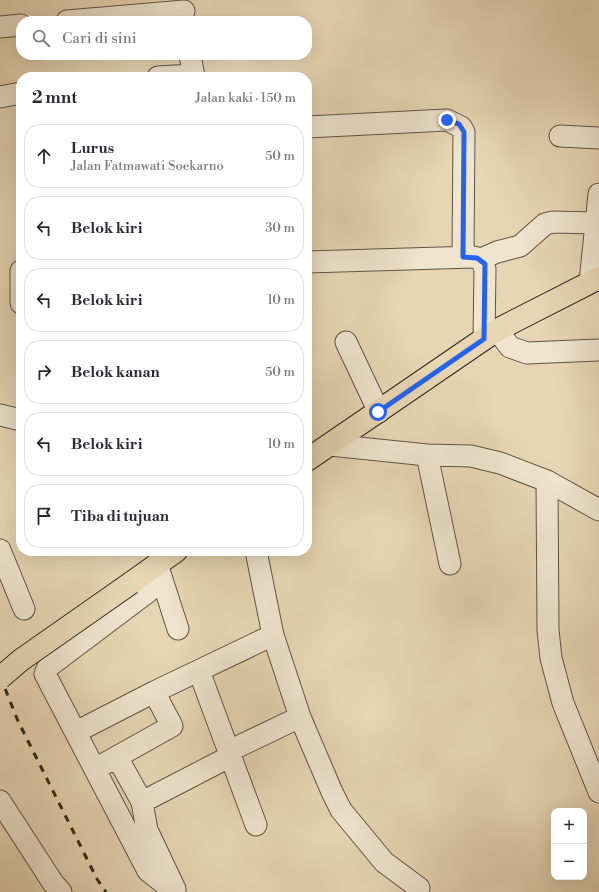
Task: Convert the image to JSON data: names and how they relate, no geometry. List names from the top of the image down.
{
  "page": {
    "search": "Cari di sini",
    "heading": ["2 mnt", "Jalan kaki · 150 m"],
    "list": [
      ["Lurus", "Jalan Fatmawati Soekarno", "50 m"],
      ["Belok kiri", "30 m"],
      ["Belok kiri", "10 m"],
      ["Belok kanan", "50 m"],
      ["Belok kiri", "10 m"],
      "Tiba di tujuan"
    ],
    "map_buttons": ["+", "−"]
  }
}
